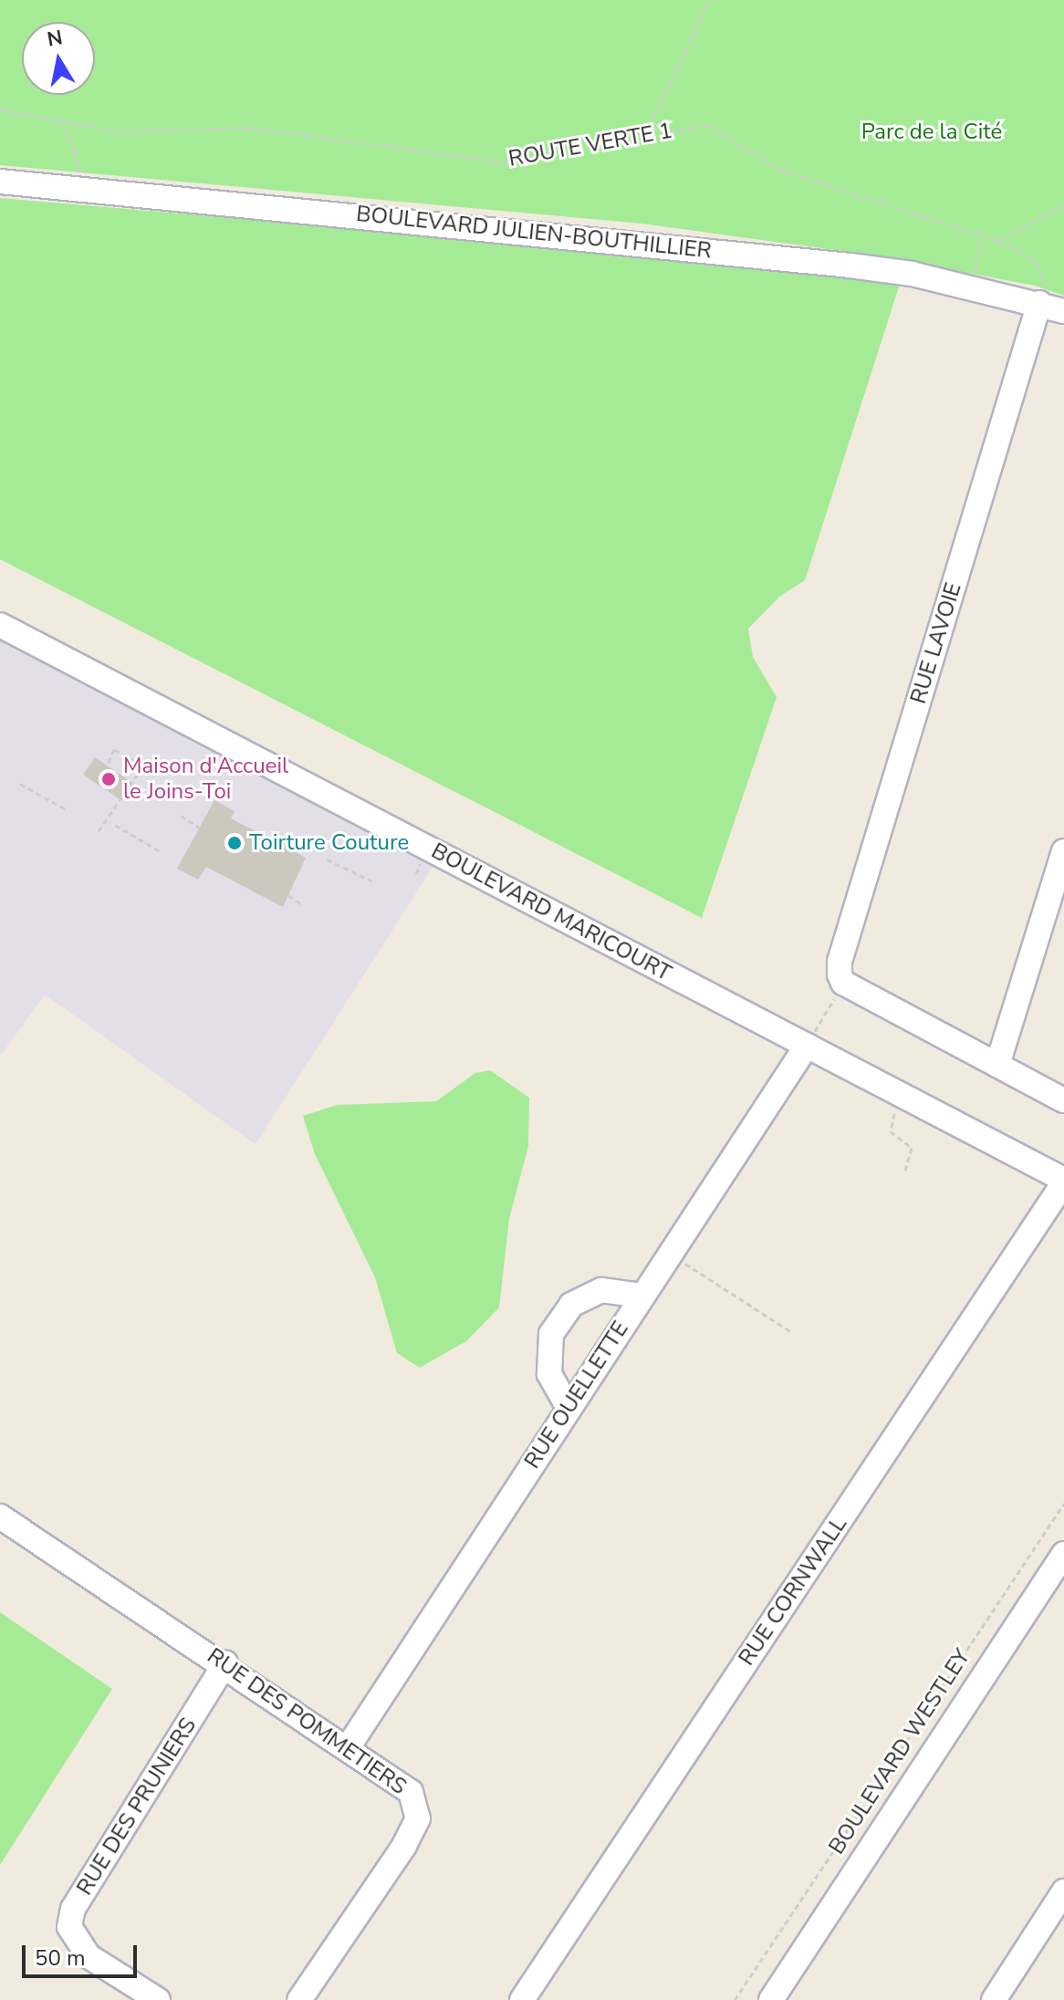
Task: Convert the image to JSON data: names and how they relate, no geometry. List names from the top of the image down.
{
  "streets": {
    "street": [
      "BOULEVARD JULIEN-BOUTHILLIER",
      "RUE LAVOIE",
      "BOULEVARD MARICOURT",
      "RUE OUELLETTE",
      "RUE CORNWALL",
      "RUE DES POMMETIERS",
      "BOULEVARD WESTLEY",
      "RUE DES PRUNIERS"
    ],
    "path": ["ROUTE VERTE 1"]
  },
  "crossings": [
    ["ROUTE VERTE 1", "BOULEVARD JULIEN-BOUTHILLIER"],
    ["ROUTE VERTE 1", "RUE LAVOIE"],
    ["BOULEVARD JULIEN-BOUTHILLIER", "RUE LAVOIE"],
    ["BOULEVARD MARICOURT", "RUE OUELLETTE"],
    ["BOULEVARD MARICOURT", "RUE CORNWALL"],
    ["RUE OUELLETTE", "RUE DES POMMETIERS"],
    ["RUE DES POMMETIERS", "RUE DES PRUNIERS"]
  ],
  "parks": ["Parc de la Cité"],
  "places": ["Maison d'Accueil le Joins-Toi", "Toirture Couture"],
  "scale_bar": "50 m",
  "north": "top"
}
